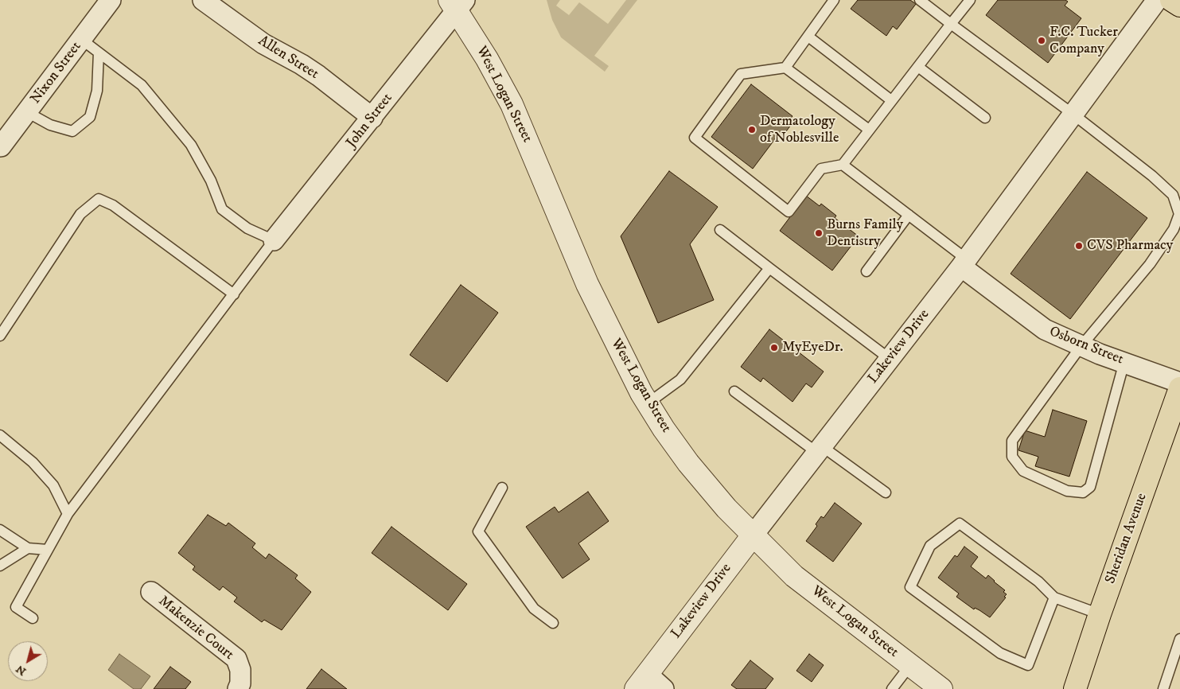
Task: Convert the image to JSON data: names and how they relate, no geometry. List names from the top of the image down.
{
  "streets": {
    "main road": ["Sheridan Avenue"],
    "street": [
      "Allen Street",
      "Nixon Street",
      "West Logan Street",
      "John Street",
      "Osborn Street",
      "Lakeview Drive",
      "Makenzie Court"
    ]
  },
  "crossings": [
    ["Allen Street", "John Street"],
    ["West Logan Street", "John Street"],
    ["West Logan Street", "Lakeview Drive"],
    ["Osborn Street", "Lakeview Drive"],
    ["Osborn Street", "Sheridan Avenue"]
  ],
  "places": [
    "F.C. Tucker Company",
    "Dermatology of Noblesville",
    "Burns Family Dentistry",
    "CVS Pharmacy",
    "MyEyeDr."
  ],
  "north": "bottom left"
}
